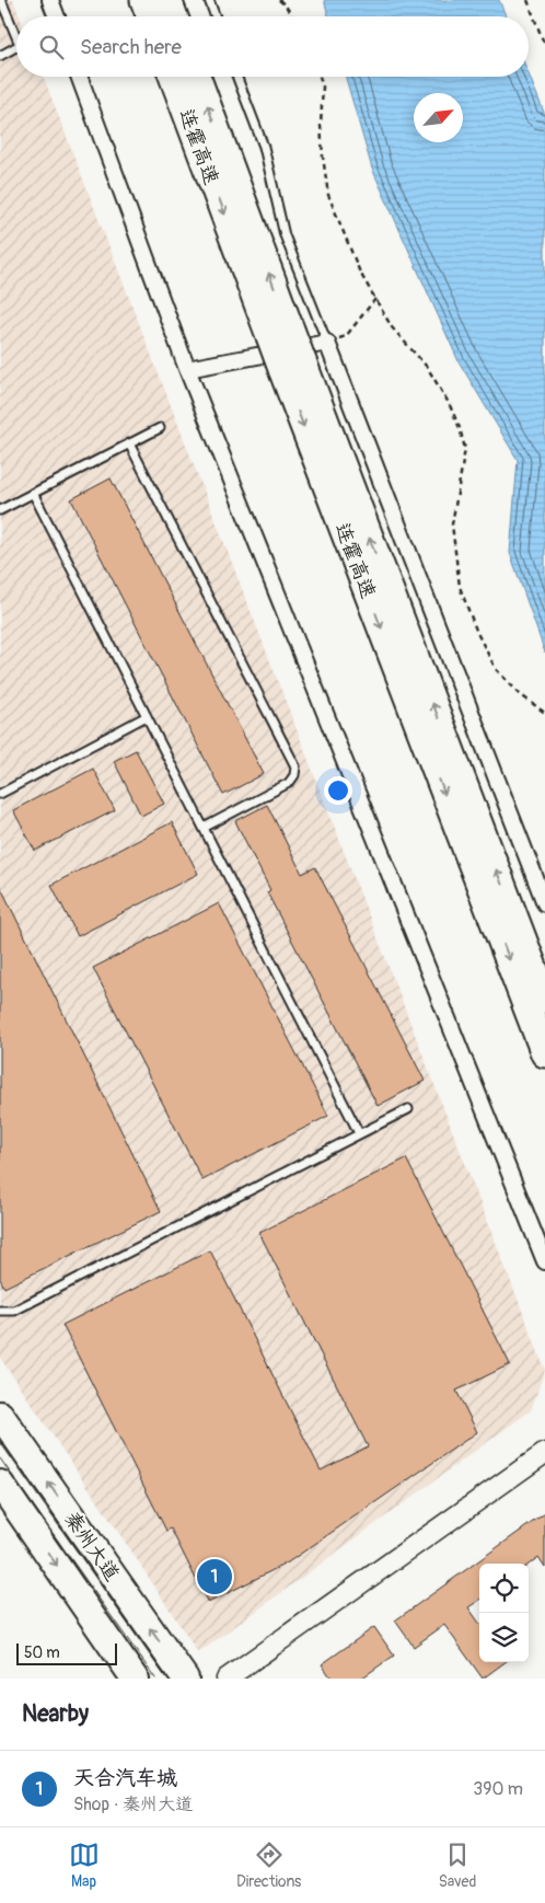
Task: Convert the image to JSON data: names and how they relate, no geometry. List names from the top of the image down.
{
  "streets": {
    "highway": ["连霍高速", "秦州大道"]
  },
  "scale_bar": "50 m",
  "north": "top right",
  "page": {
    "search": "Search here",
    "pins": "1",
    "scale": "50 m",
    "heading": "Nearby",
    "list": [
      {
        "mark": "1",
        "name": "天合汽车城",
        "note": "Shop · 秦州大道",
        "value": "390 m"
      }
    ],
    "nav": ["Map", "Directions", "Saved"]
  }
}
